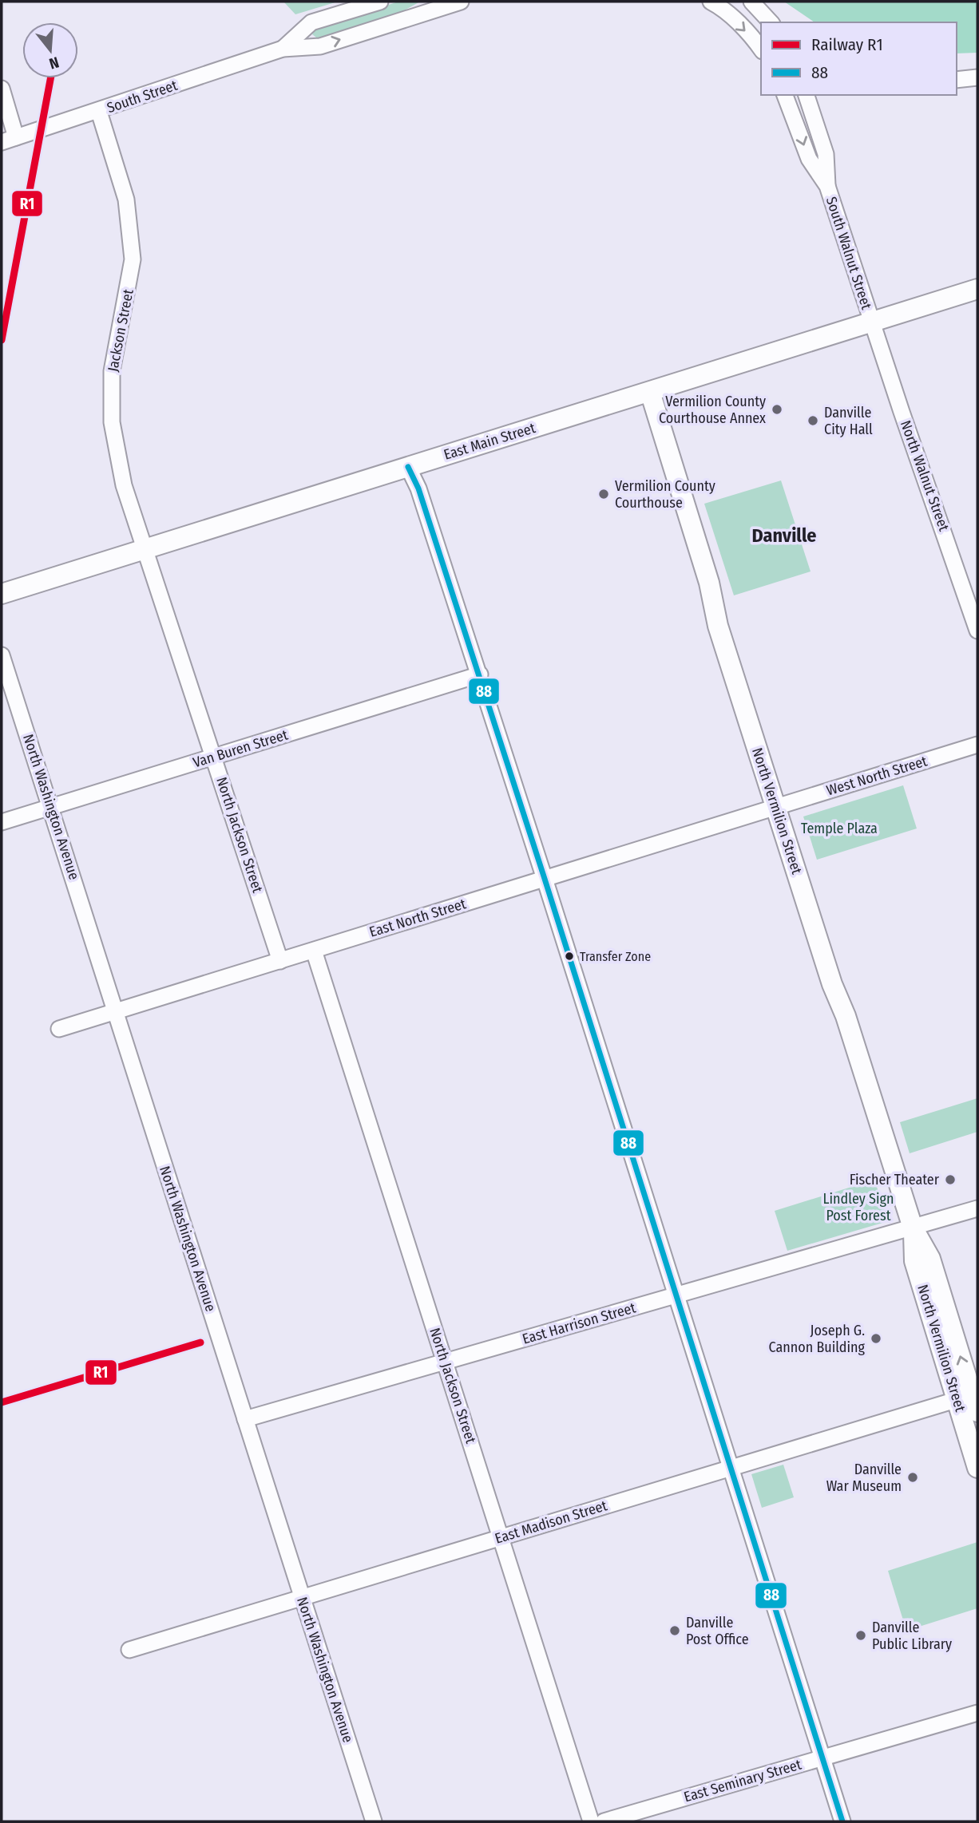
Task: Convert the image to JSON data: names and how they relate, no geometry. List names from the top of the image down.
{
  "streets": {
    "main road": ["East Main Street", "North Vermilion Street"],
    "street": [
      "South Street",
      "South Walnut Street",
      "Jackson Street",
      "North Walnut Street",
      "Van Buren Street",
      "West North Street",
      "North Washington Avenue",
      "North Jackson Street",
      "East North Street",
      "East Harrison Street",
      "East Madison Street",
      "East Seminary Street"
    ]
  },
  "crossings": [
    ["South Street", "Jackson Street"],
    ["South Walnut Street", "East Main Street"],
    ["South Walnut Street", "North Walnut Street"],
    ["Jackson Street", "East Main Street"],
    ["Jackson Street", "North Jackson Street"],
    ["East Main Street", "North Walnut Street"],
    ["East Main Street", "North Vermilion Street"],
    ["East Main Street", "North Jackson Street"],
    ["Van Buren Street", "North Washington Avenue"],
    ["Van Buren Street", "North Jackson Street"],
    ["West North Street", "North Vermilion Street"],
    ["West North Street", "East North Street"],
    ["North Washington Avenue", "East North Street"],
    ["North Washington Avenue", "East Harrison Street"],
    ["North Washington Avenue", "East Madison Street"],
    ["North Vermilion Street", "East North Street"],
    ["North Vermilion Street", "East Harrison Street"],
    ["North Vermilion Street", "East Madison Street"],
    ["North Jackson Street", "East North Street"],
    ["North Jackson Street", "East Harrison Street"],
    ["North Jackson Street", "East Madison Street"]
  ],
  "districts": ["Danville"],
  "parks": ["Temple Plaza", "Lindley Sign Post Forest"],
  "places": [
    "Vermilion County Courthouse Annex",
    "Danville City Hall",
    "Vermilion County Courthouse",
    "Transfer Zone",
    "Fischer Theater",
    "Joseph G. Cannon Building",
    "Danville War Museum",
    "Danville Post Office",
    "Danville Public Library"
  ],
  "lines": ["rail line R1", "transit line 88"],
  "legend": ["Railway R1", "88"],
  "north": "bottom"
}
